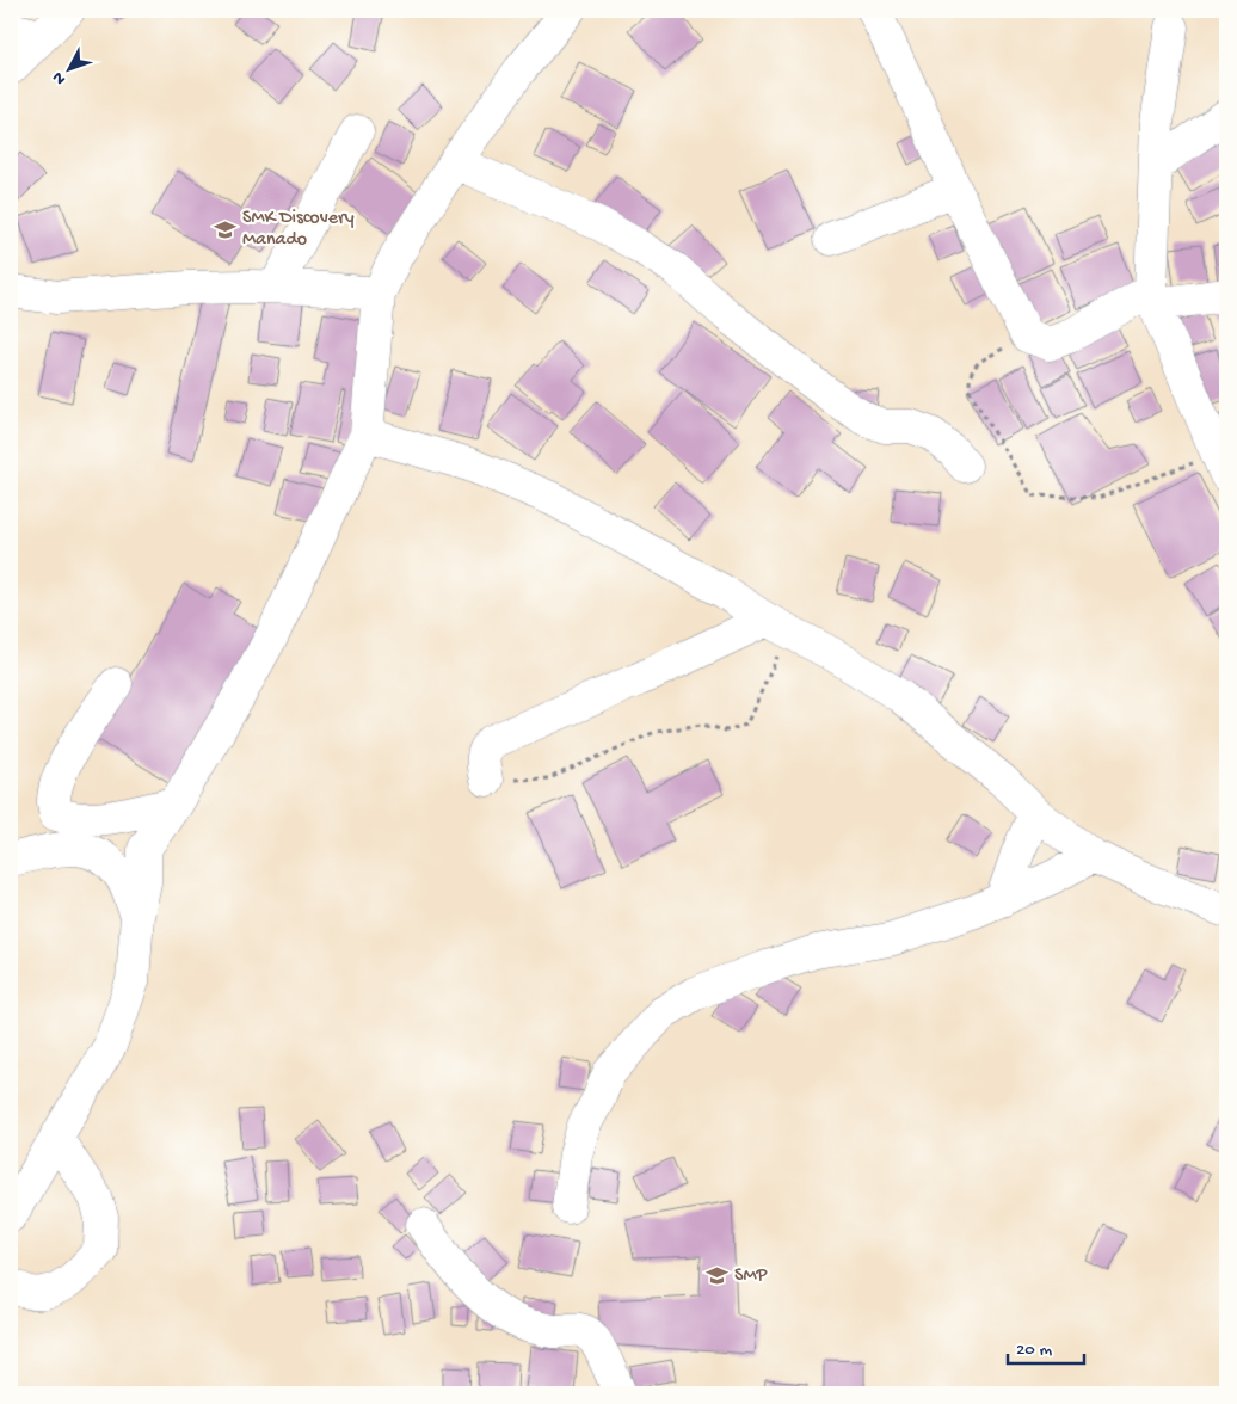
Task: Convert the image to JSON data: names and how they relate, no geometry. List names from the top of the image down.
{
  "places": {
    "school or university": ["SMK Discovery Manado", "SMP"]
  },
  "scale_bar": "20 m",
  "north": "bottom left"
}
